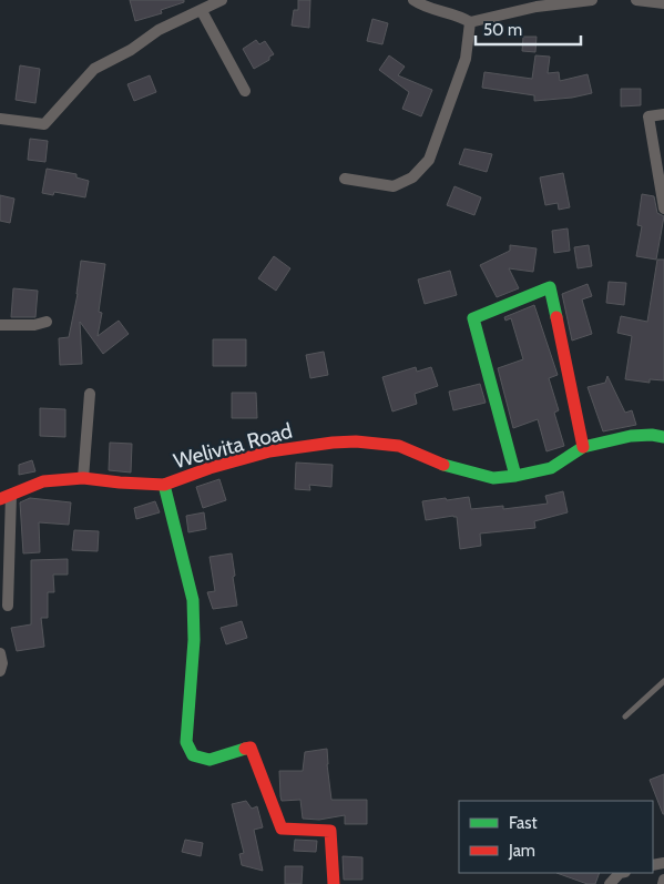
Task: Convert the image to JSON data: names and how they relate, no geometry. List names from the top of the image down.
{
  "streets": {
    "street": ["Welivita Road"]
  },
  "legend": ["Fast", "Jam"],
  "scale_bar": "50 m"
}
